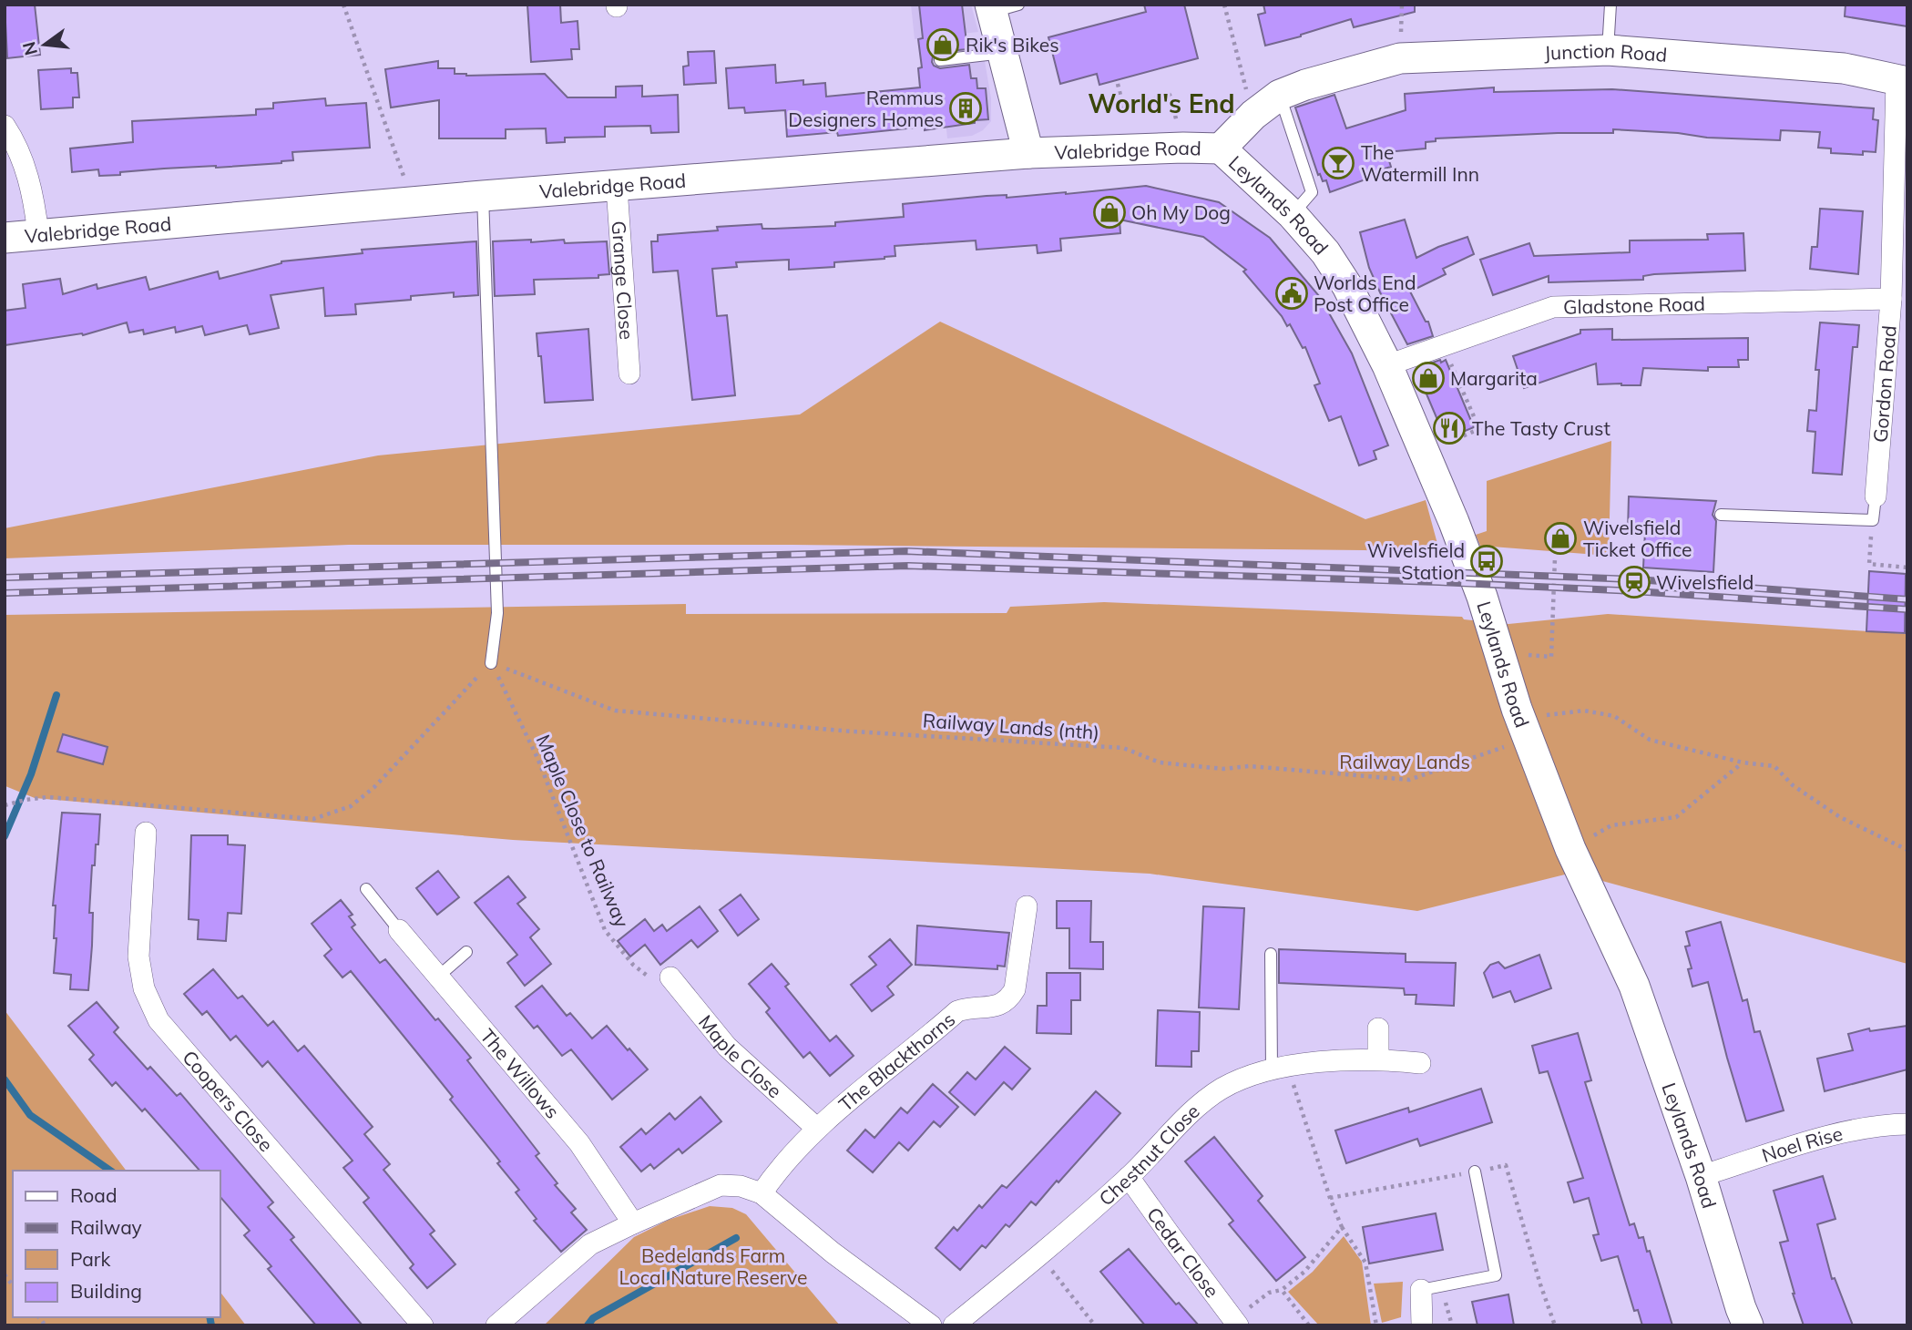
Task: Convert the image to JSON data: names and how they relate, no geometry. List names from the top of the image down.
{
  "streets": {
    "street": [
      "Junction Road",
      "Valebridge Road",
      "Leylands Road",
      "Grange Close",
      "Gladstone Road",
      "Gordon Road",
      "Maple Close",
      "The Blackthorns",
      "The Willows",
      "Coopers Close",
      "Noel Rise",
      "Chestnut Close",
      "Cedar Close"
    ],
    "path": ["Railway Lands (nth)", "Maple Close to Railway"]
  },
  "crossings": [
    ["Junction Road", "Leylands Road"],
    ["Junction Road", "Gordon Road"],
    ["Valebridge Road", "Leylands Road"],
    ["Valebridge Road", "Grange Close"],
    ["Leylands Road", "Gladstone Road"],
    ["Leylands Road", "Railway Lands (nth)"],
    ["Leylands Road", "Noel Rise"],
    ["Gladstone Road", "Gordon Road"],
    ["Railway Lands (nth)", "Maple Close to Railway"],
    ["Maple Close to Railway", "Maple Close"],
    ["Maple Close", "The Blackthorns"],
    ["Chestnut Close", "Cedar Close"]
  ],
  "districts": ["World's End"],
  "parks": ["Railway Lands", "Bedelands Farm Local Nature Reserve"],
  "places": {
    "shop": [
      "Rik's Bikes",
      "Oh My Dog",
      "Margarita",
      "Wivelsfield Ticket Office"
    ],
    "building": ["Remmus Designers Homes"],
    "bar": ["The Watermill Inn"],
    "public building": ["Worlds End Post Office"],
    "restaurant": ["The Tasty Crust"],
    "bus stop": ["Wivelsfield Station"],
    "station": ["Wivelsfield"]
  },
  "legend": [
    "Road",
    "Railway",
    "Park",
    "Building"
  ],
  "north": "left"
}
